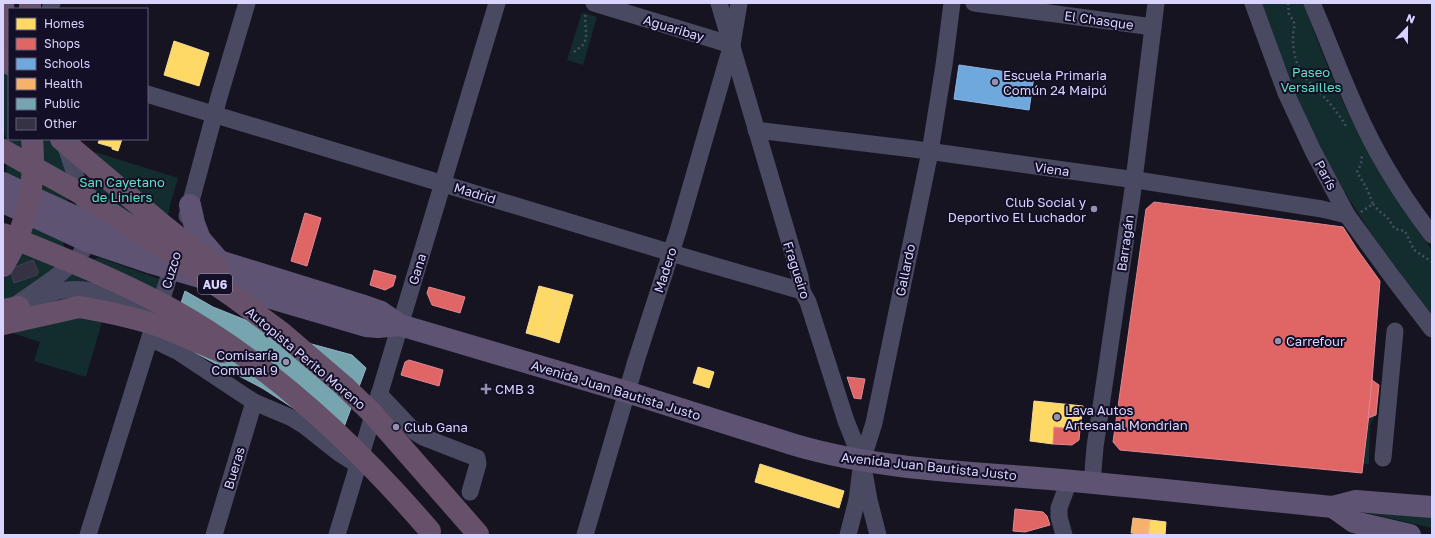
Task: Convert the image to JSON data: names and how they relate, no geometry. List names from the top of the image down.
{
  "streets": {
    "highway": ["AU6", "Autopista Perito Moreno"],
    "main road": ["Avenida Juan Bautista Justo"],
    "street": [
      "El Chasque",
      "Aguaribay",
      "Viena",
      "París",
      "Madrid",
      "Barragán",
      "Gana",
      "Cuzco",
      "Madero",
      "Fragueiro",
      "Gallardo",
      "Bueras"
    ]
  },
  "crossings": [
    ["El Chasque", "Barragán"],
    ["Aguaribay", "Madero"],
    ["Aguaribay", "Fragueiro"],
    ["Viena", "París"],
    ["Viena", "Barragán"],
    ["Viena", "Fragueiro"],
    ["Viena", "Gallardo"],
    ["Madrid", "Gana"],
    ["Madrid", "Cuzco"],
    ["Madrid", "Madero"],
    ["Madrid", "Fragueiro"],
    ["Barragán", "Avenida Juan Bautista Justo"],
    ["Gana", "Avenida Juan Bautista Justo"],
    ["Cuzco", "Avenida Juan Bautista Justo"],
    ["Madero", "Fragueiro"],
    ["Madero", "Avenida Juan Bautista Justo"],
    ["Fragueiro", "Gallardo"],
    ["Fragueiro", "Avenida Juan Bautista Justo"],
    ["Gallardo", "Avenida Juan Bautista Justo"]
  ],
  "parks": ["Paseo Versailles", "San Cayetano de Liniers"],
  "places": {
    "other": [
      "Escuela Primaria Común 24 Maipú",
      "Club Social y Deportivo El Luchador",
      "Carrefour",
      "Comisaría Comunal 9",
      "Lava Autos Artesanal Mondrian",
      "Club Gana"
    ],
    "health": ["CMB 3"]
  },
  "legend": [
    "Homes",
    "Shops",
    "Schools",
    "Health",
    "Public",
    "Other"
  ],
  "north": "top"
}
